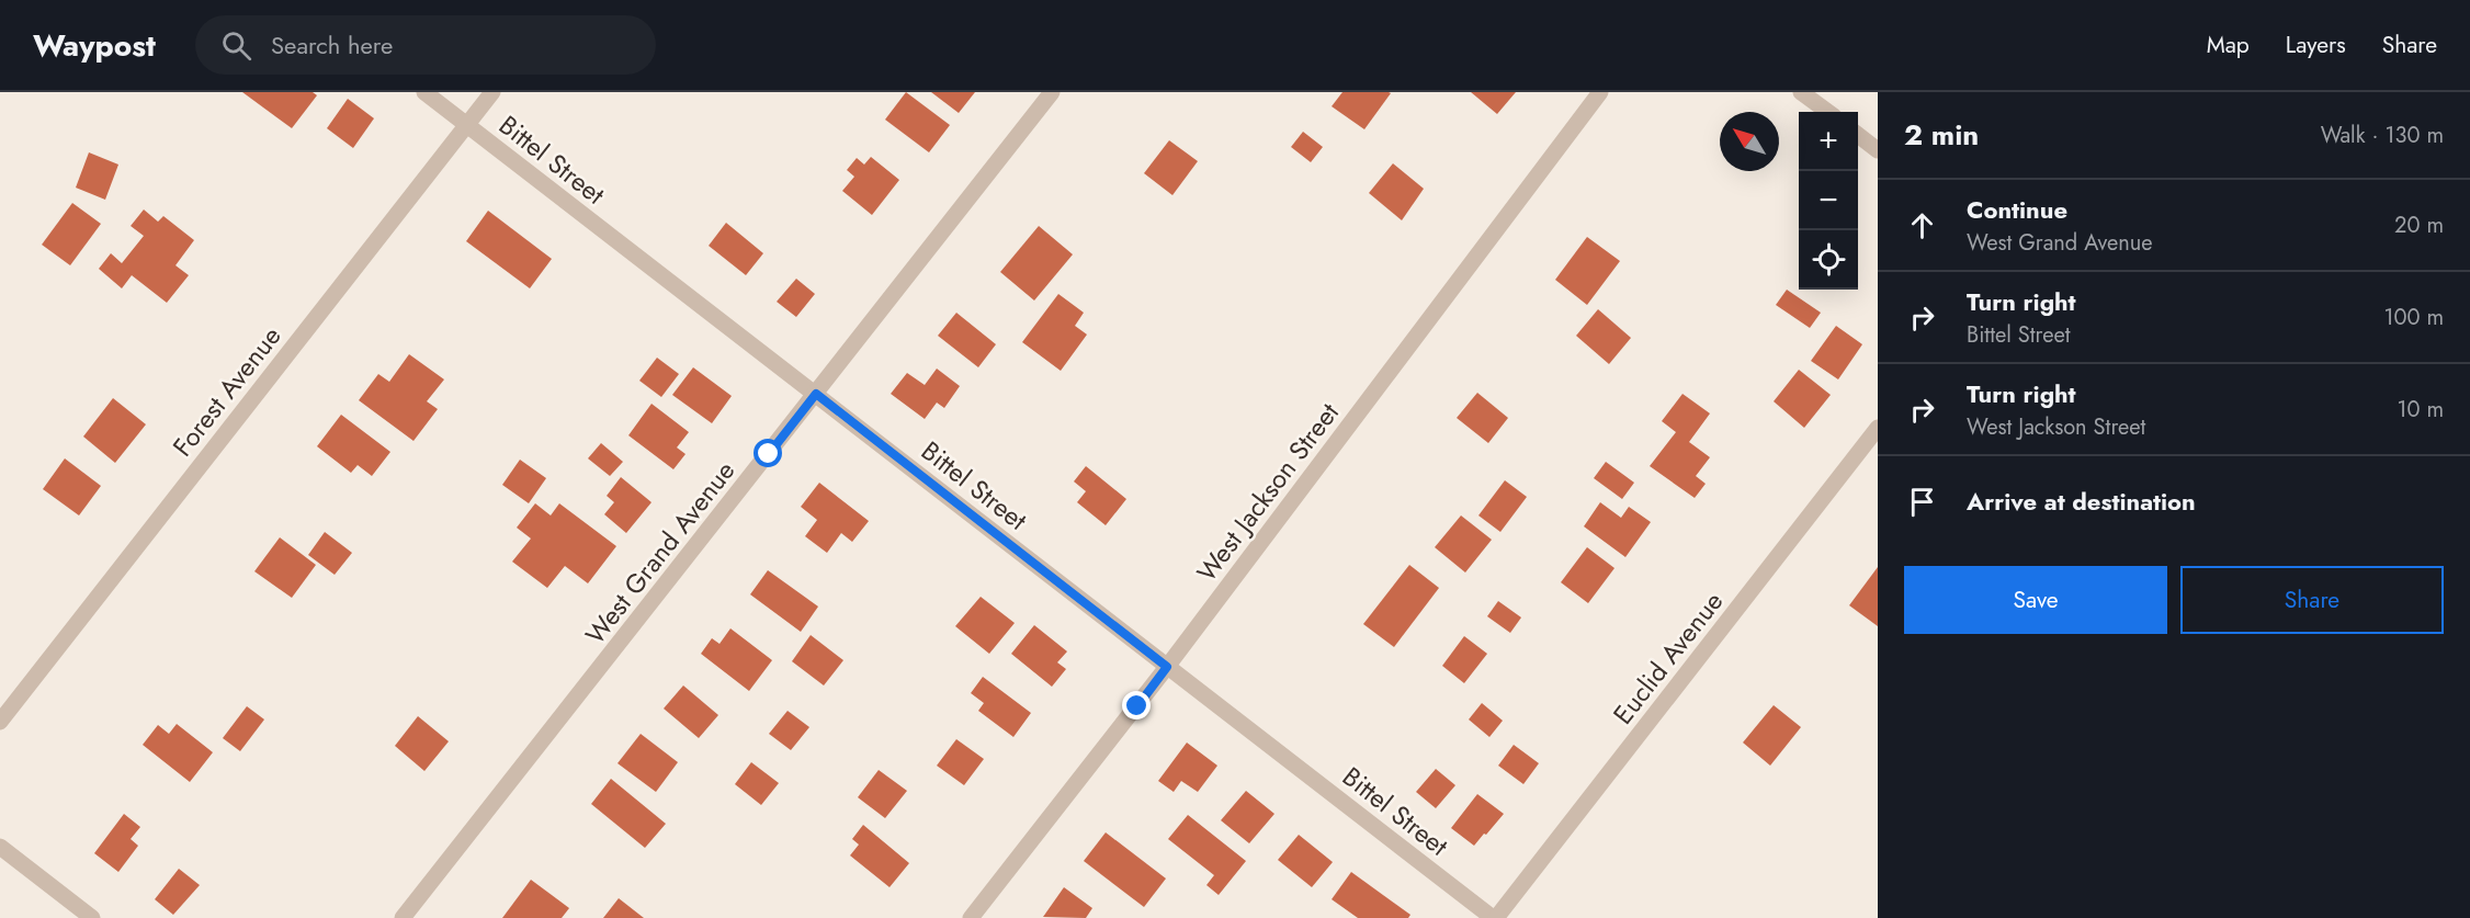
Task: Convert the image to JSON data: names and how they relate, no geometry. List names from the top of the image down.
{
  "streets": {
    "street": [
      "Bittel Street",
      "Forest Avenue",
      "West Jackson Street",
      "West Grand Avenue",
      "Euclid Avenue"
    ]
  },
  "crossings": [
    ["Bittel Street", "Forest Avenue"],
    ["Bittel Street", "West Jackson Street"],
    ["Bittel Street", "West Grand Avenue"],
    ["Bittel Street", "Euclid Avenue"]
  ],
  "north": "top left",
  "page": {
    "header": "Waypost",
    "search": "Search here",
    "nav": ["Map", "Layers", "Share"],
    "heading": ["2 min", "Walk · 130 m"],
    "map_buttons": ["+", "−"],
    "list": [
      ["Continue", "West Grand Avenue", "20 m"],
      ["Turn right", "Bittel Street", "100 m"],
      ["Turn right", "West Jackson Street", "10 m"],
      "Arrive at destination"
    ],
    "buttons": ["Save", "Share"]
  }
}
